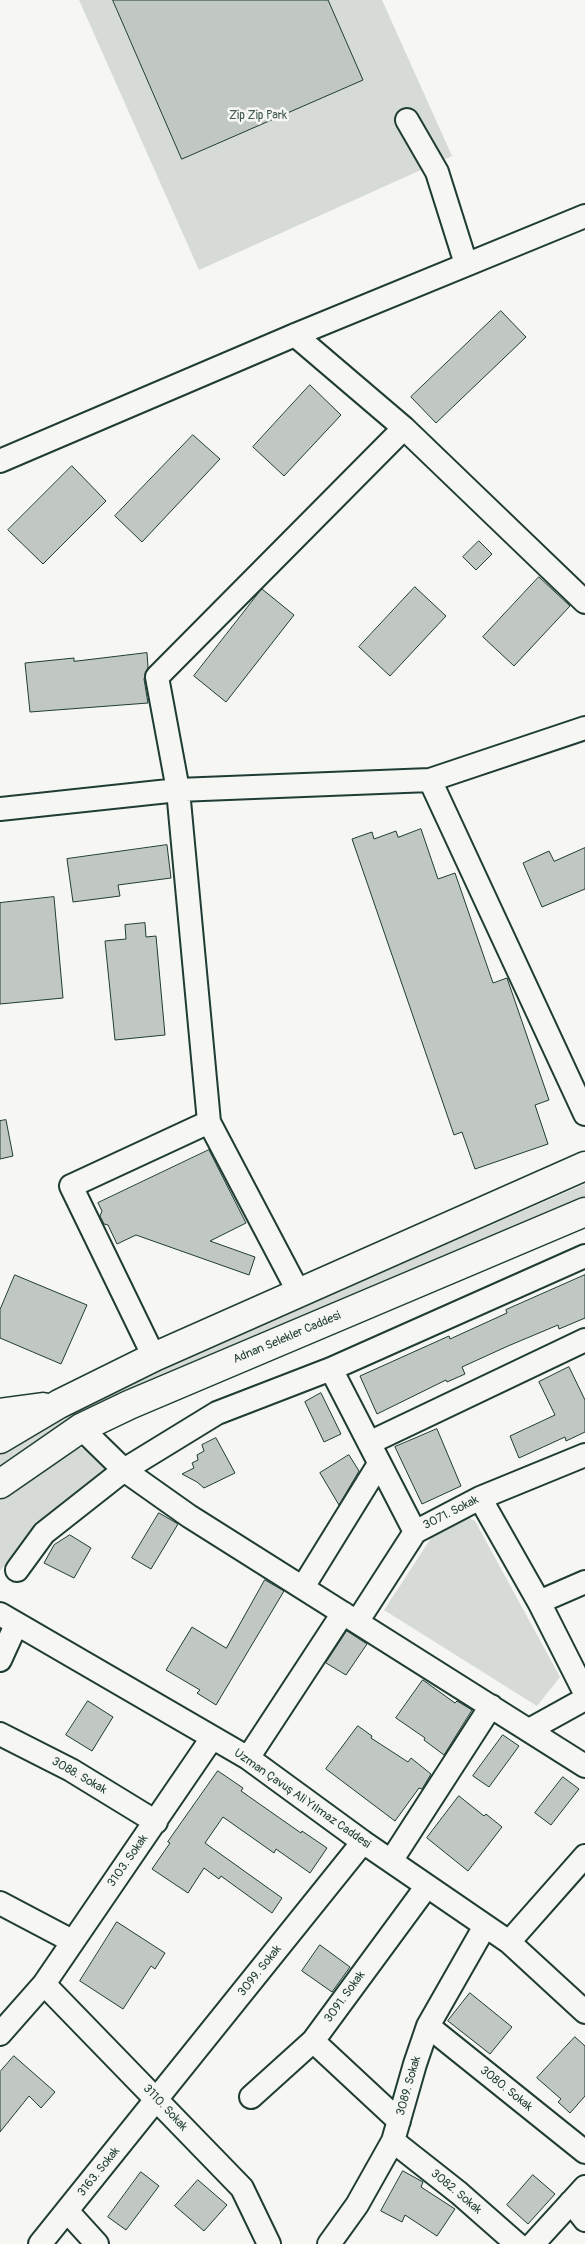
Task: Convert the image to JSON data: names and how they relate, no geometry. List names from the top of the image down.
{
  "streets": {
    "main road": ["Adnan Selekler Caddesi"],
    "street": [
      "3071. Sokak",
      "3088. Sokak",
      "Uzman Çavuş Ali Yılmaz Caddesi",
      "3103. Sokak",
      "3099. Sokak",
      "3091. Sokak",
      "3089. Sokak",
      "3080. Sokak",
      "3110. Sokak",
      "3163. Sokak",
      "3082. Sokak"
    ]
  },
  "crossings": [
    ["3071. Sokak", "Uzman Çavuş Ali Yılmaz Caddesi"],
    ["3088. Sokak", "3103. Sokak"],
    ["Uzman Çavuş Ali Yılmaz Caddesi", "3103. Sokak"],
    ["Uzman Çavuş Ali Yılmaz Caddesi", "3099. Sokak"],
    ["Uzman Çavuş Ali Yılmaz Caddesi", "3091. Sokak"],
    ["Uzman Çavuş Ali Yılmaz Caddesi", "3089. Sokak"],
    ["3103. Sokak", "3110. Sokak"],
    ["3099. Sokak", "3110. Sokak"],
    ["3099. Sokak", "3163. Sokak"],
    ["3091. Sokak", "3082. Sokak"],
    ["3089. Sokak", "3080. Sokak"],
    ["3089. Sokak", "3082. Sokak"],
    ["3110. Sokak", "3163. Sokak"]
  ],
  "parks": ["Zip Zip Park"]
}
